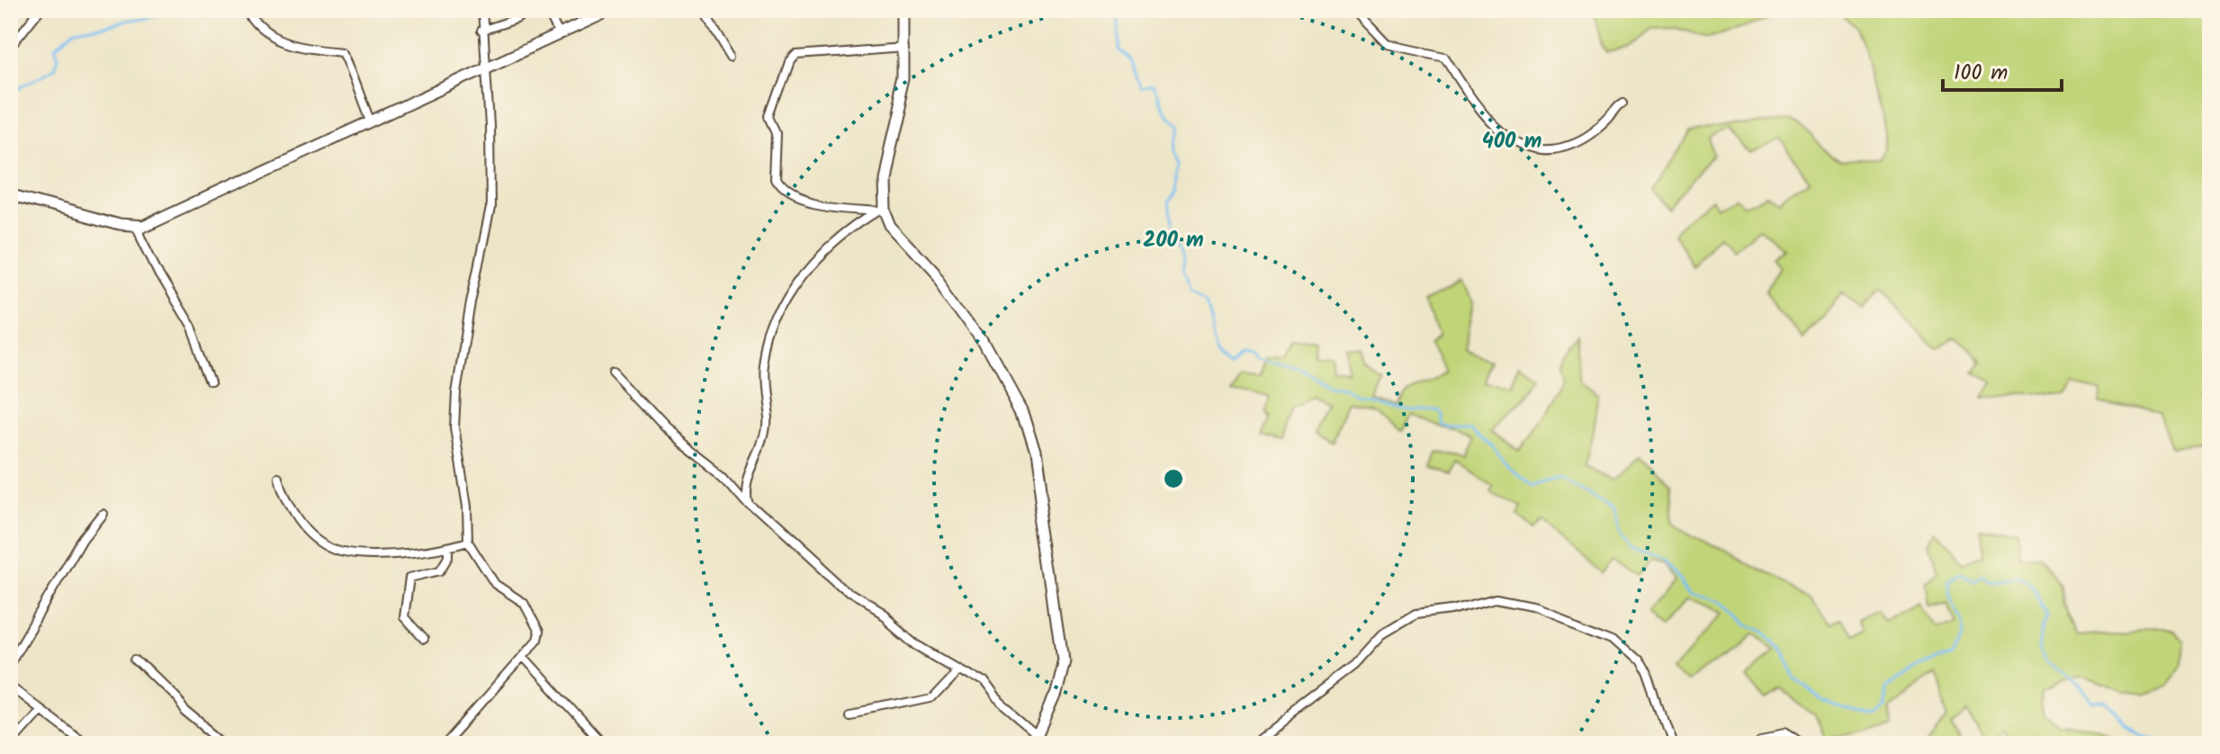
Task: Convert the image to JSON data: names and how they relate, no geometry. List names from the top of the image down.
{
  "scale_bar": "100 m",
  "rings": ["400 m", "200 m"]
}
